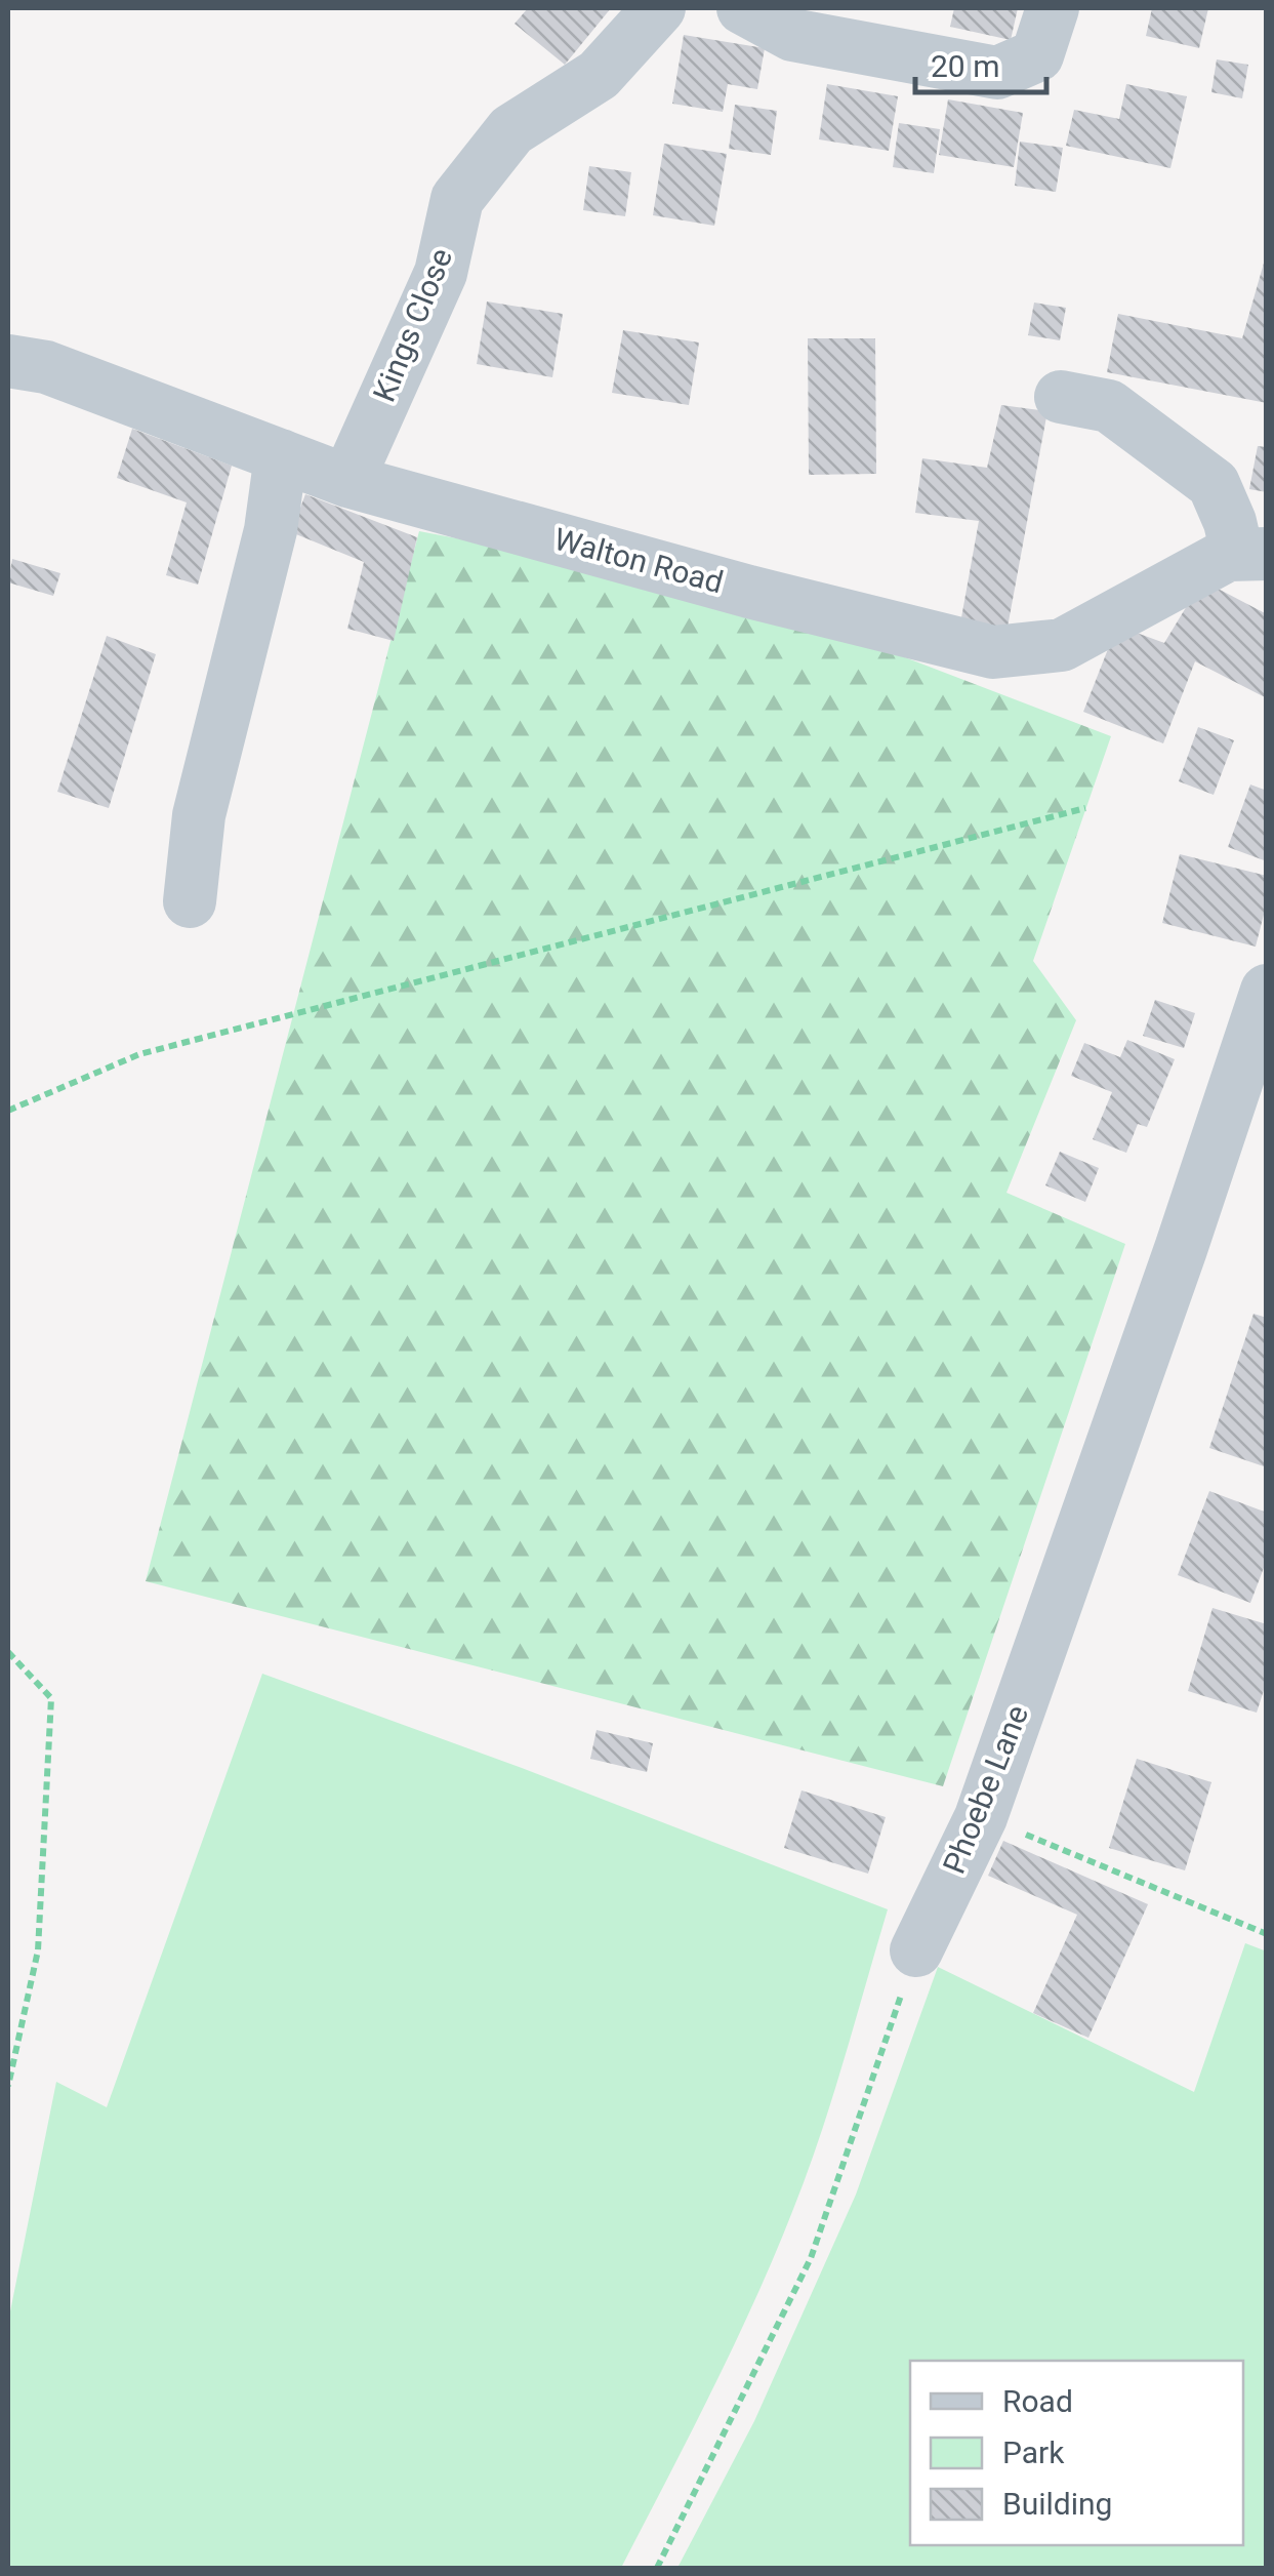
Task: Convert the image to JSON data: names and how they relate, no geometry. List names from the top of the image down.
{
  "streets": {
    "street": ["Kings Close", "Walton Road", "Phoebe Lane"]
  },
  "crossings": [
    ["Kings Close", "Walton Road"]
  ],
  "legend": ["Road", "Park", "Building"],
  "scale_bar": "20 m"
}
